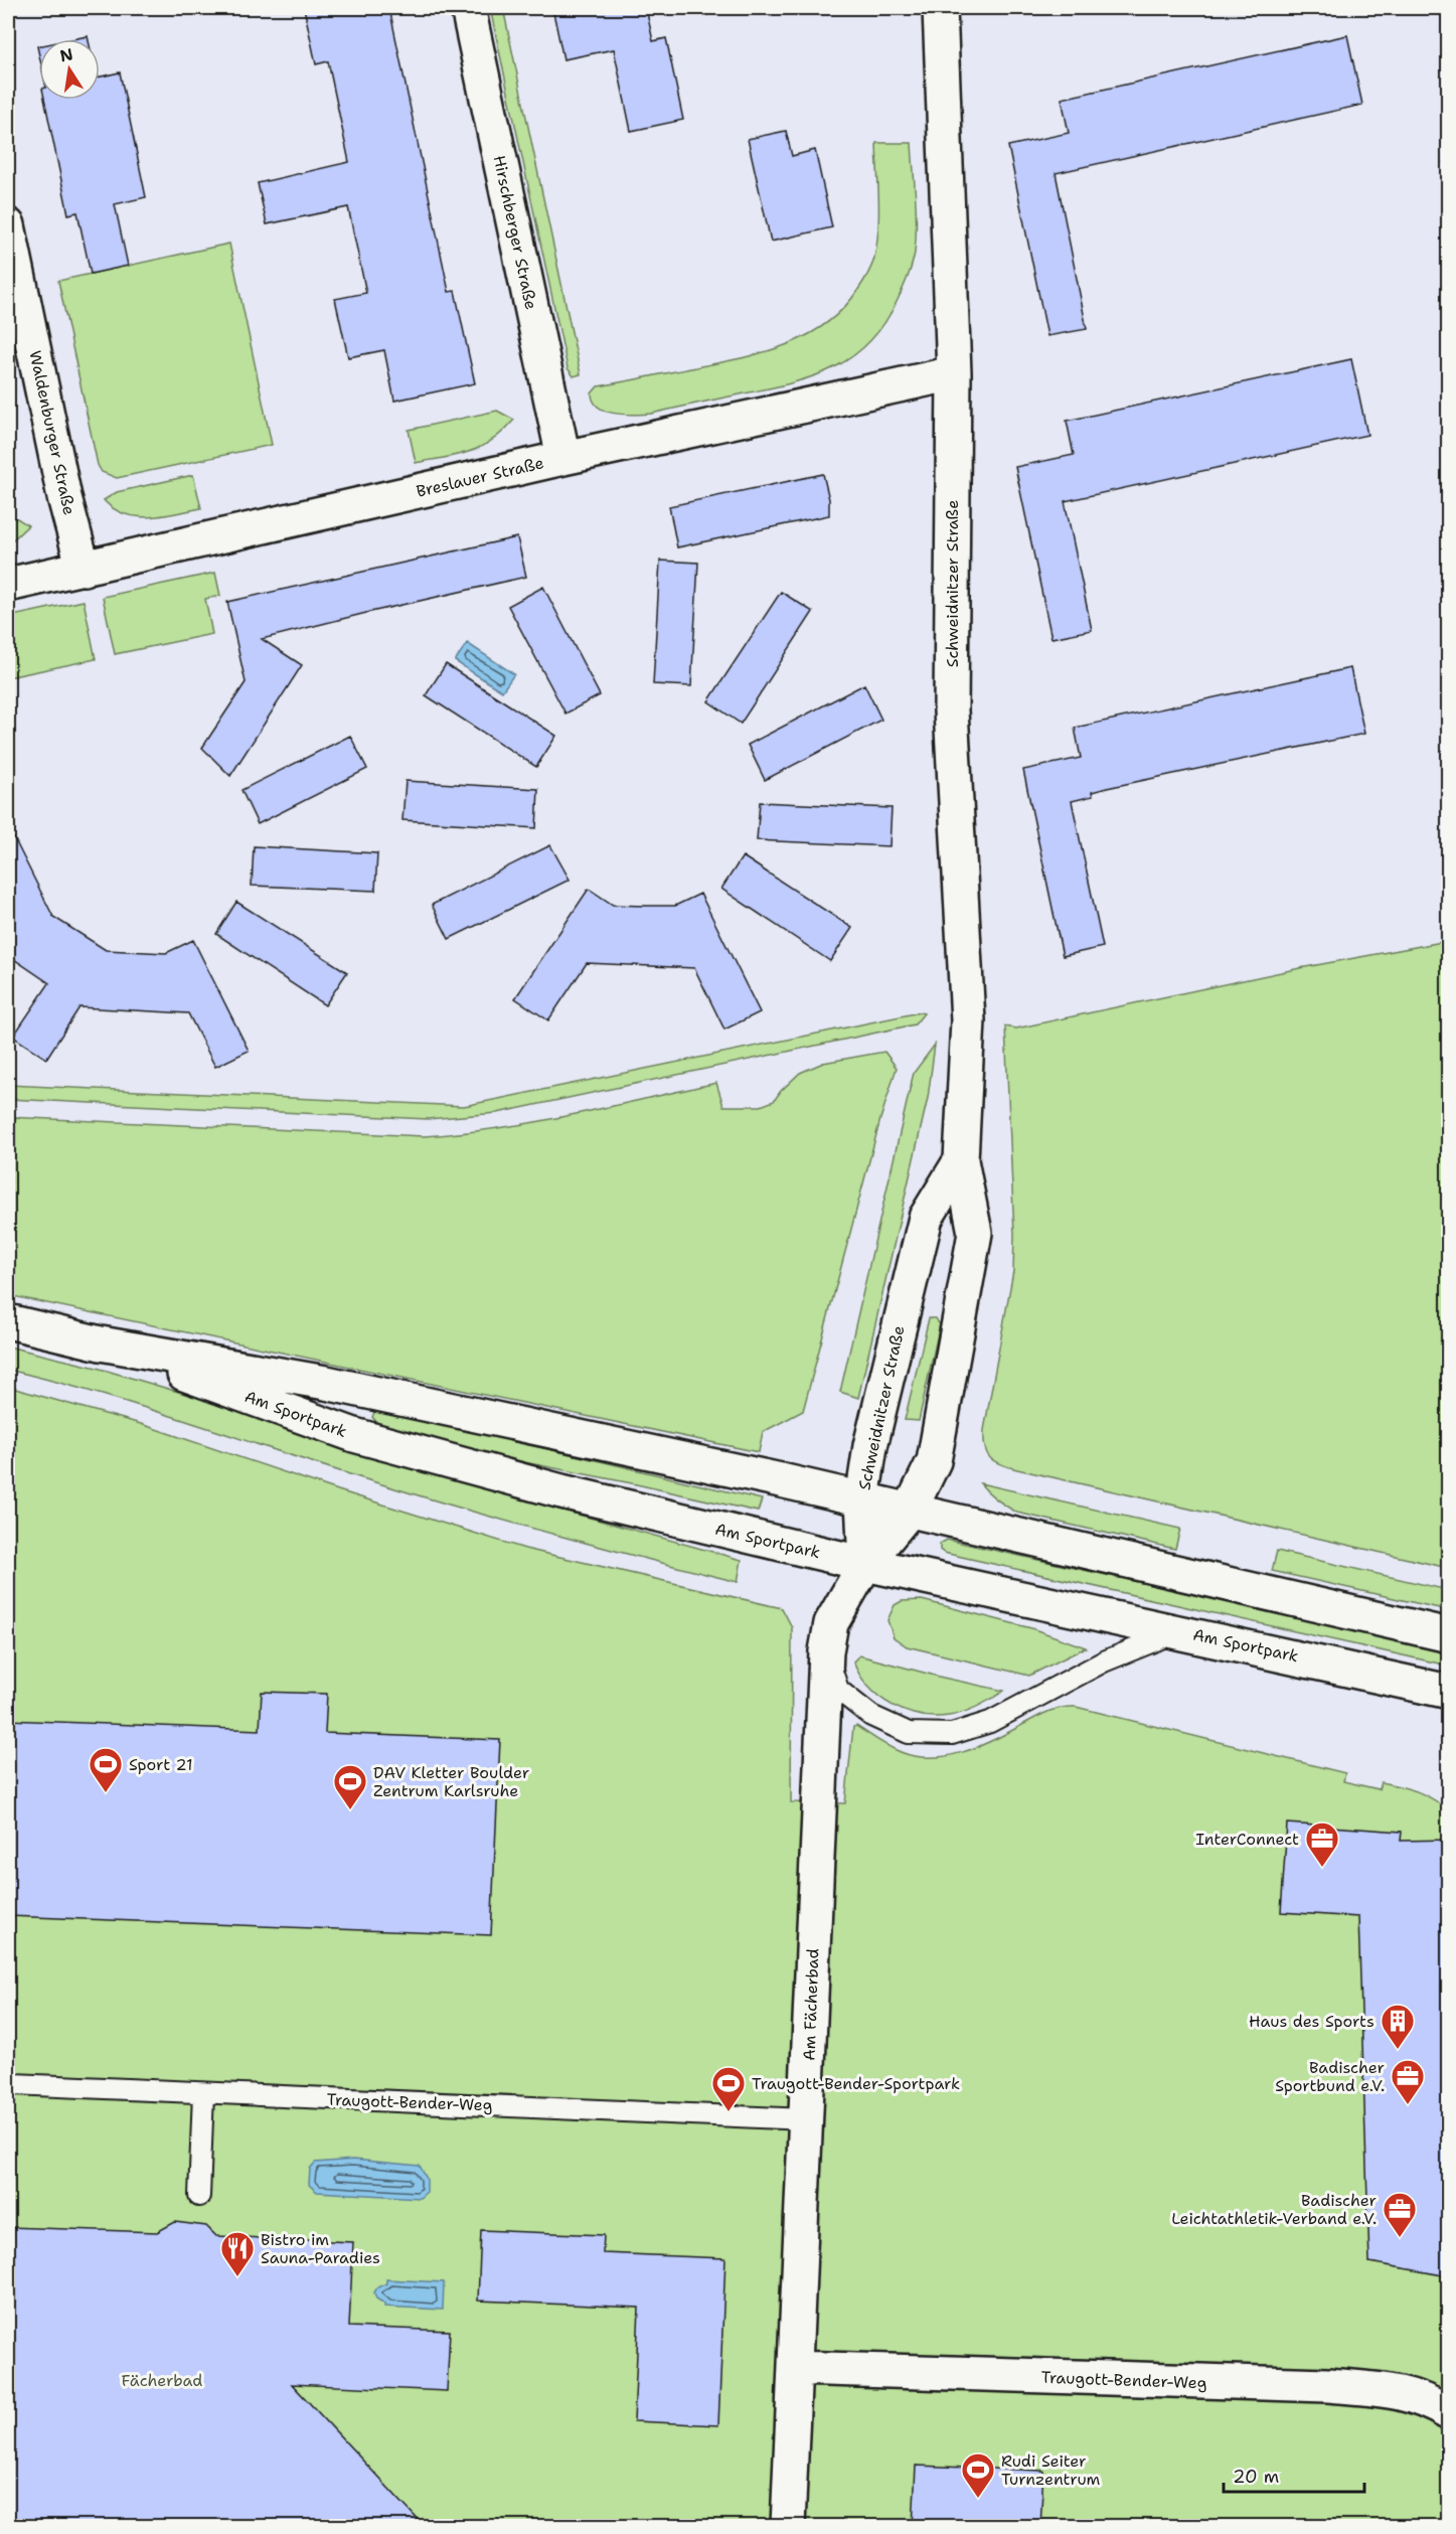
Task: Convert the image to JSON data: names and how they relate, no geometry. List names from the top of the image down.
{
  "streets": {
    "street": [
      "Hirschberger Straße",
      "Waldenburger Straße",
      "Breslauer Straße",
      "Schweidnitzer Straße",
      "Am Sportpark",
      "Am Fächerbad",
      "Traugott-Bender-Weg"
    ]
  },
  "crossings": [
    ["Hirschberger Straße", "Breslauer Straße"],
    ["Waldenburger Straße", "Breslauer Straße"],
    ["Breslauer Straße", "Schweidnitzer Straße"],
    ["Schweidnitzer Straße", "Am Sportpark"],
    ["Schweidnitzer Straße", "Am Fächerbad"],
    ["Am Sportpark", "Am Fächerbad"],
    ["Am Fächerbad", "Traugott-Bender-Weg"]
  ],
  "parks": ["Fächerbad"],
  "places": {
    "sports": [
      "Sport 21",
      "DAV Kletter Boulder Zentrum Karlsruhe",
      "Traugott-Bender-Sportpark",
      "Rudi Seiter Turnzentrum"
    ],
    "office": ["InterConnect", "Badischer Sportbund e.V.", "Badischer Leichtathletik-Verband e.V."],
    "building": ["Haus des Sports"],
    "restaurant": ["Bistro im Sauna-Paradies"]
  },
  "scale_bar": "20 m",
  "north": "top"
}
